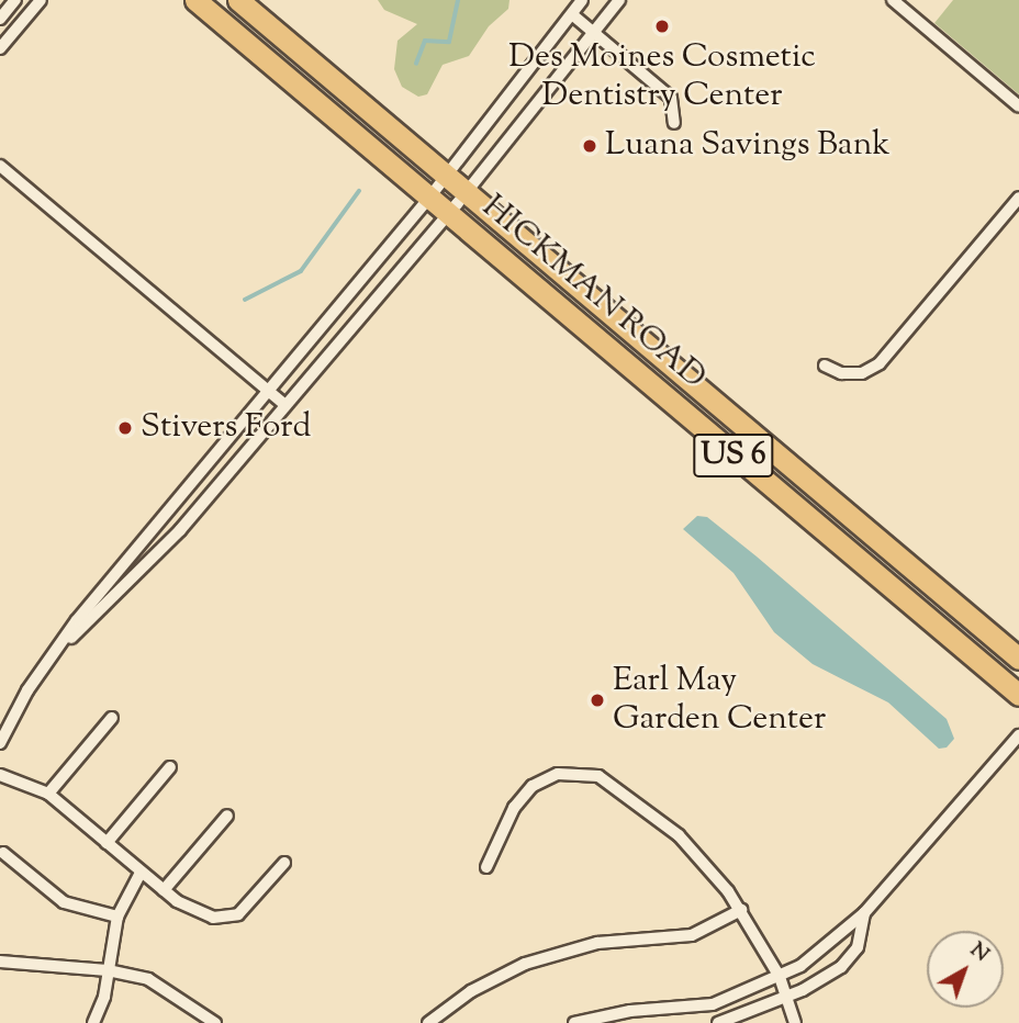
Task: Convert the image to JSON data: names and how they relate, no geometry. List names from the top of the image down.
{
  "streets": {
    "highway": ["HICKMAN ROAD", "US 6"]
  },
  "places": [
    "Des Moines Cosmetic Dentistry Center",
    "Luana Savings Bank",
    "Stivers Ford",
    "Earl May Garden Center"
  ],
  "north": "top right"
}
